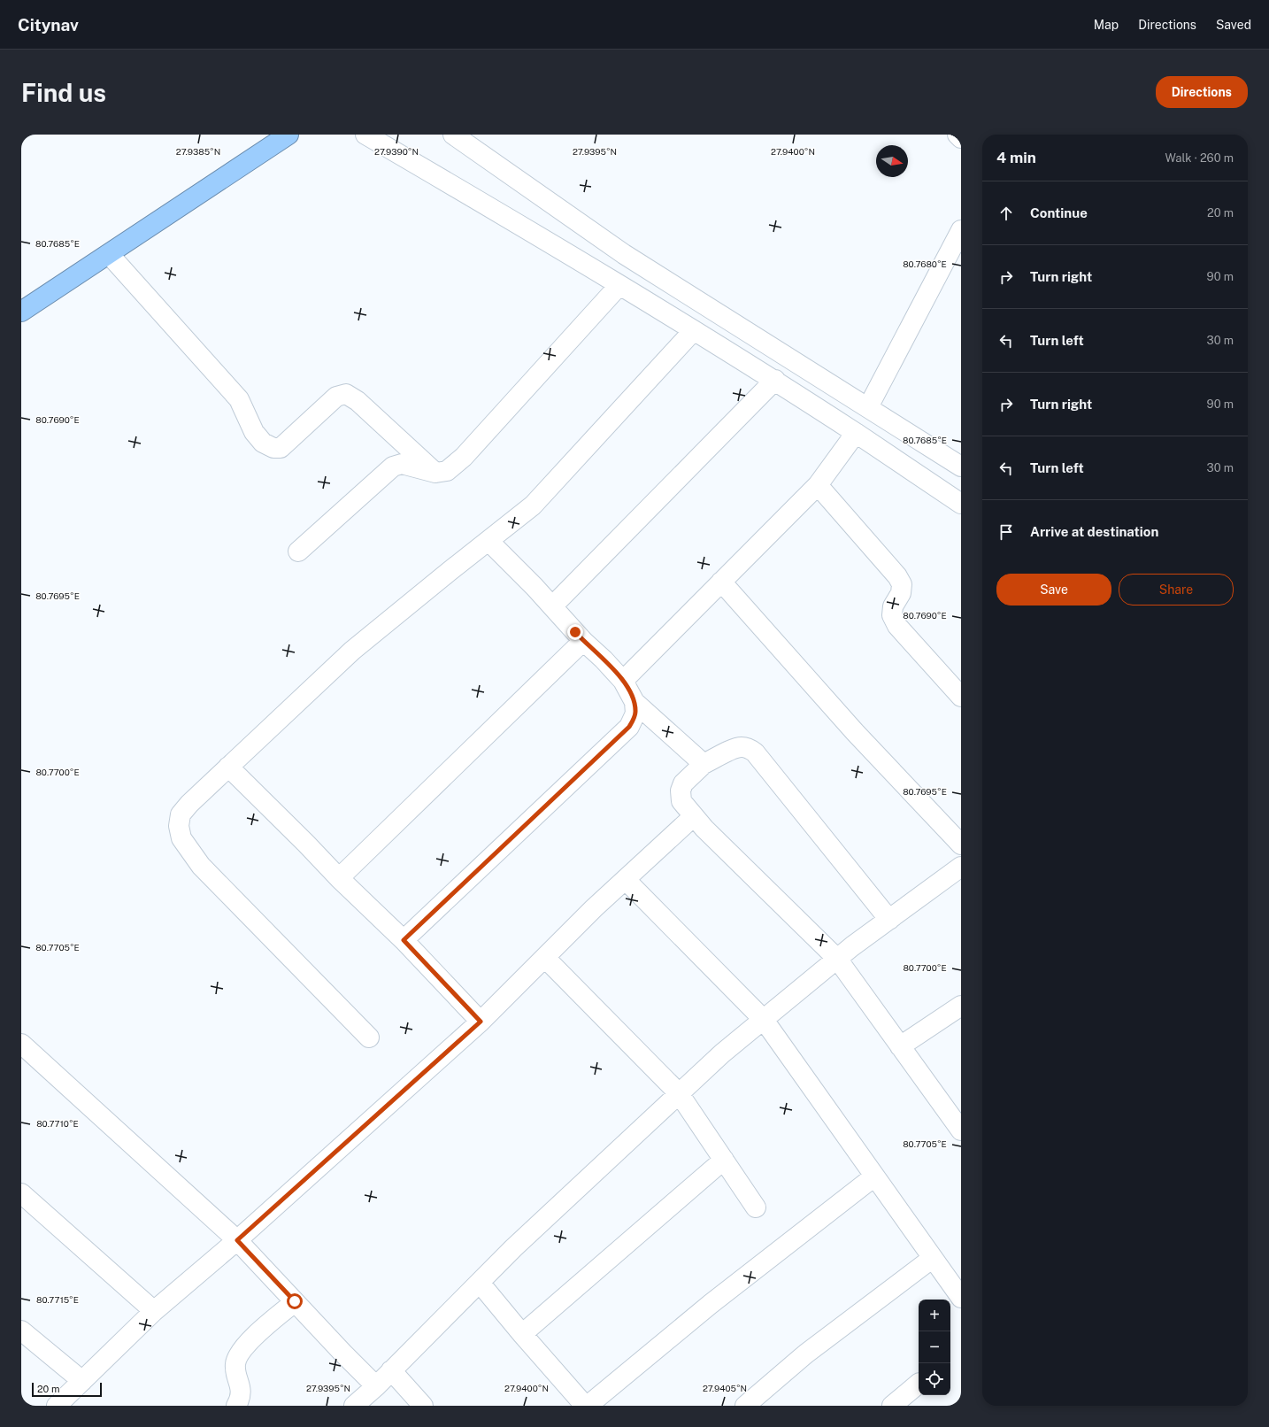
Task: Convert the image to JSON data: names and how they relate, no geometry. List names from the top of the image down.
{
  "scale_bar": "20 m",
  "north": "right",
  "page": {
    "header": "Citynav",
    "nav": ["Map", "Directions", "Saved"],
    "buttons": [
      "Directions",
      ["Save", "Share"]
    ],
    "title": "Find us",
    "heading": ["4 min", "Walk · 260 m"],
    "list": [
      ["Continue", "20 m"],
      ["Turn right", "90 m"],
      ["Turn left", "30 m"],
      ["Turn right", "90 m"],
      ["Turn left", "30 m"],
      "Arrive at destination"
    ],
    "map_buttons": ["+", "−"],
    "scale": "20 m"
  },
  "coordinates": [
    "27.9385°N",
    "27.9390°N",
    "27.9395°N",
    "27.9400°N",
    "80.7685°E",
    "80.7680°E",
    "80.7690°E",
    "80.7695°E",
    "80.7700°E",
    "80.7705°E",
    "80.7710°E",
    "80.7715°E",
    "27.9405°N"
  ]
}
